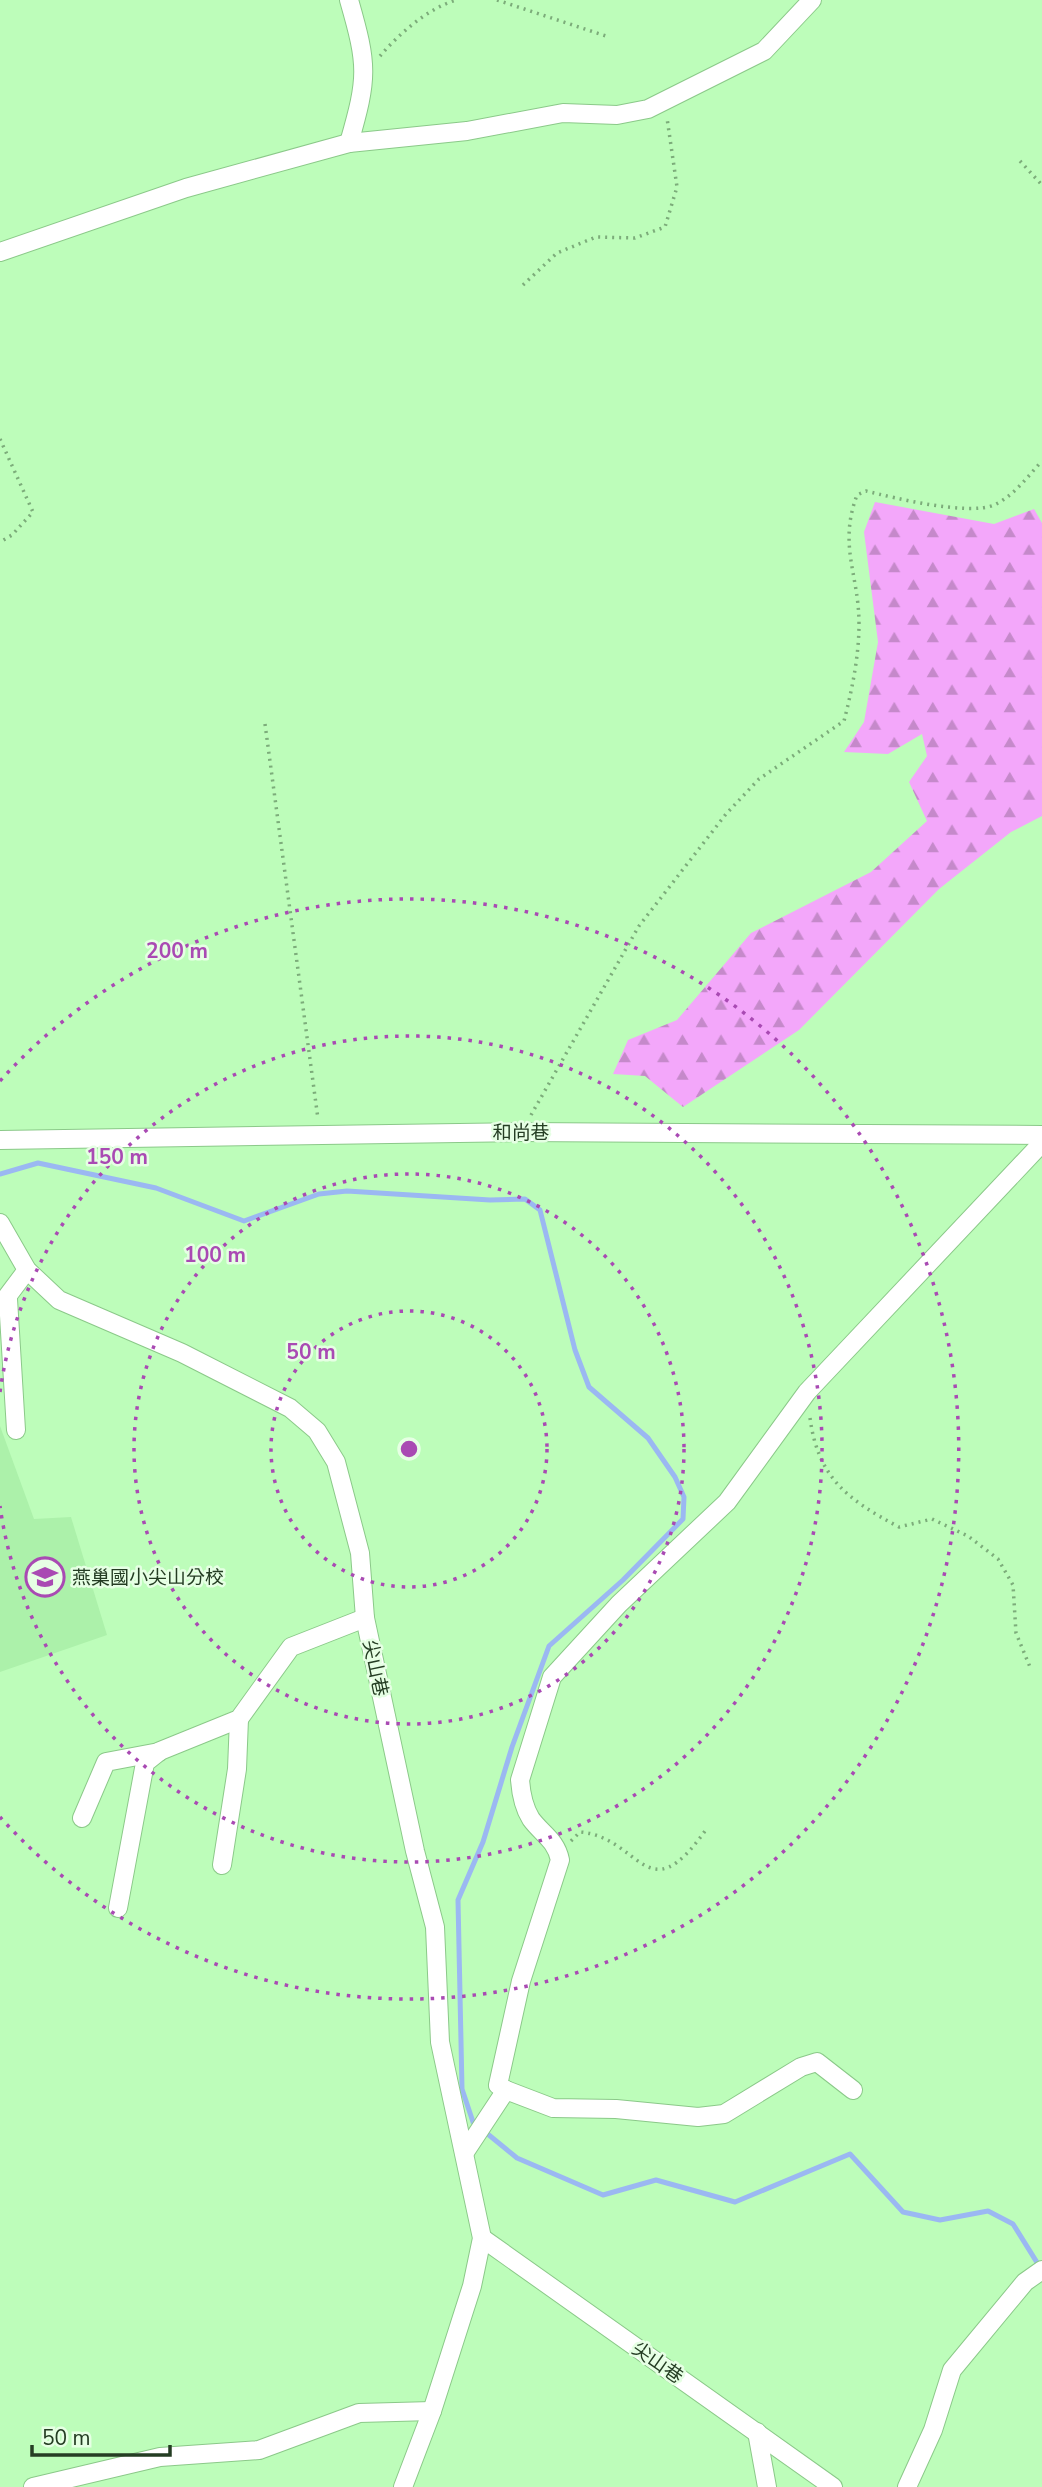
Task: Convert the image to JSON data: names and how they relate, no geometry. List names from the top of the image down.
{
  "streets": {
    "street": ["和尚巷", "尖山巷"]
  },
  "places": {
    "school or university": ["燕巢國小尖山分校"]
  },
  "scale_bar": "50 m",
  "rings": [
    "200 m",
    "150 m",
    "100 m",
    "50 m"
  ]
}
